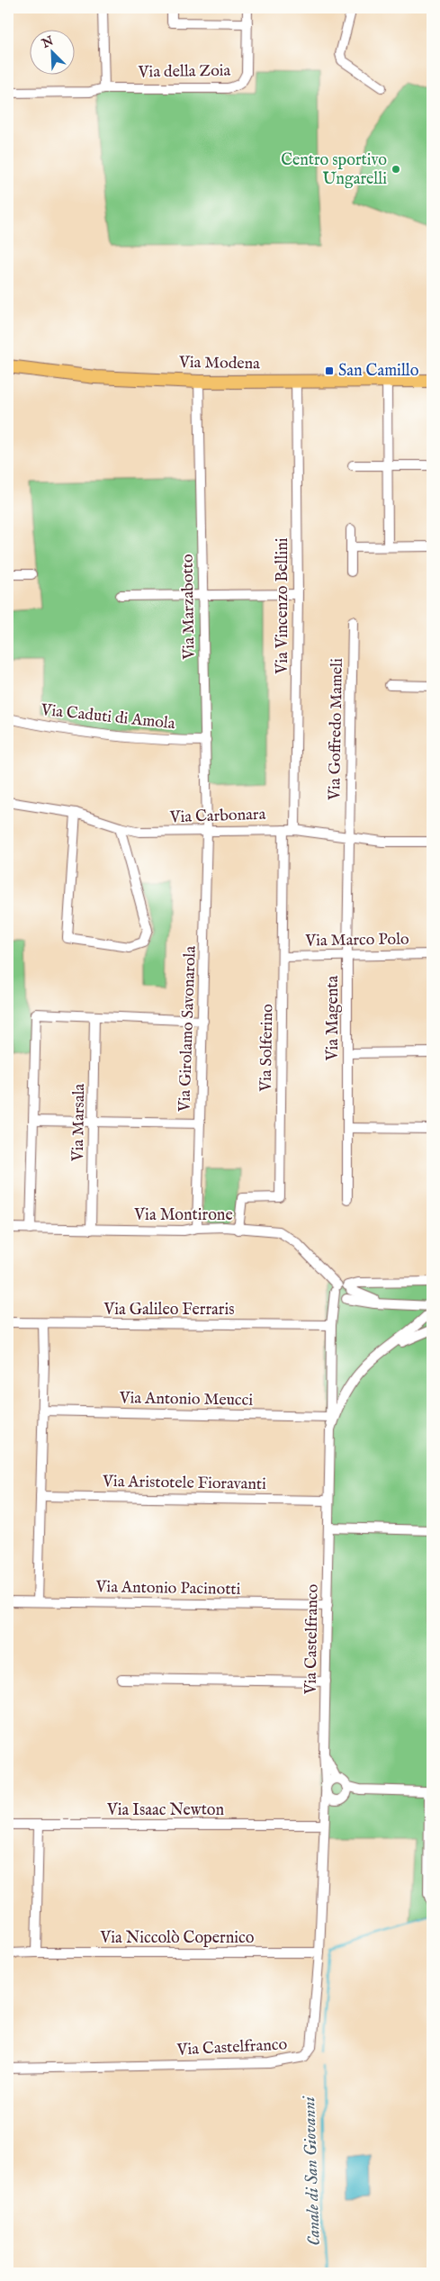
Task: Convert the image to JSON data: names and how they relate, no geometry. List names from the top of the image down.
{
  "streets": {
    "main road": ["Via Modena"],
    "street": [
      "Via della Zoia",
      "Via Vincenzo Bellini",
      "Via Marzabotto",
      "Via Caduti di Amola",
      "Via Goffredo Mameli",
      "Via Carbonara",
      "Via Marco Polo",
      "Via Magenta",
      "Via Girolamo Savonarola",
      "Via Solferino",
      "Via Marsala",
      "Via Montirone",
      "Via Galileo Ferraris",
      "Via Antonio Meucci",
      "Via Aristotele Fioravanti",
      "Via Antonio Pacinotti",
      "Via Castelfranco",
      "Via Isaac Newton",
      "Via Niccolò Copernico"
    ]
  },
  "crossings": [
    ["Via Modena", "Via Vincenzo Bellini"],
    ["Via Modena", "Via Marzabotto"],
    ["Via Vincenzo Bellini", "Via Carbonara"],
    ["Via Marzabotto", "Via Caduti di Amola"],
    ["Via Marzabotto", "Via Carbonara"],
    ["Via Marzabotto", "Via Girolamo Savonarola"],
    ["Via Goffredo Mameli", "Via Carbonara"],
    ["Via Goffredo Mameli", "Via Magenta"],
    ["Via Carbonara", "Via Magenta"],
    ["Via Carbonara", "Via Girolamo Savonarola"],
    ["Via Carbonara", "Via Solferino"],
    ["Via Marco Polo", "Via Magenta"],
    ["Via Marco Polo", "Via Solferino"],
    ["Via Girolamo Savonarola", "Via Montirone"],
    ["Via Solferino", "Via Montirone"],
    ["Via Marsala", "Via Montirone"],
    ["Via Montirone", "Via Castelfranco"],
    ["Via Galileo Ferraris", "Via Castelfranco"],
    ["Via Antonio Meucci", "Via Castelfranco"],
    ["Via Aristotele Fioravanti", "Via Castelfranco"],
    ["Via Antonio Pacinotti", "Via Castelfranco"],
    ["Via Castelfranco", "Via Isaac Newton"],
    ["Via Castelfranco", "Via Niccolò Copernico"]
  ],
  "water": ["Canale di San Giovanni"],
  "places": {
    "other": ["Centro sportivo Ungarelli"],
    "transit": ["San Camillo"]
  },
  "north": "top left"
}
